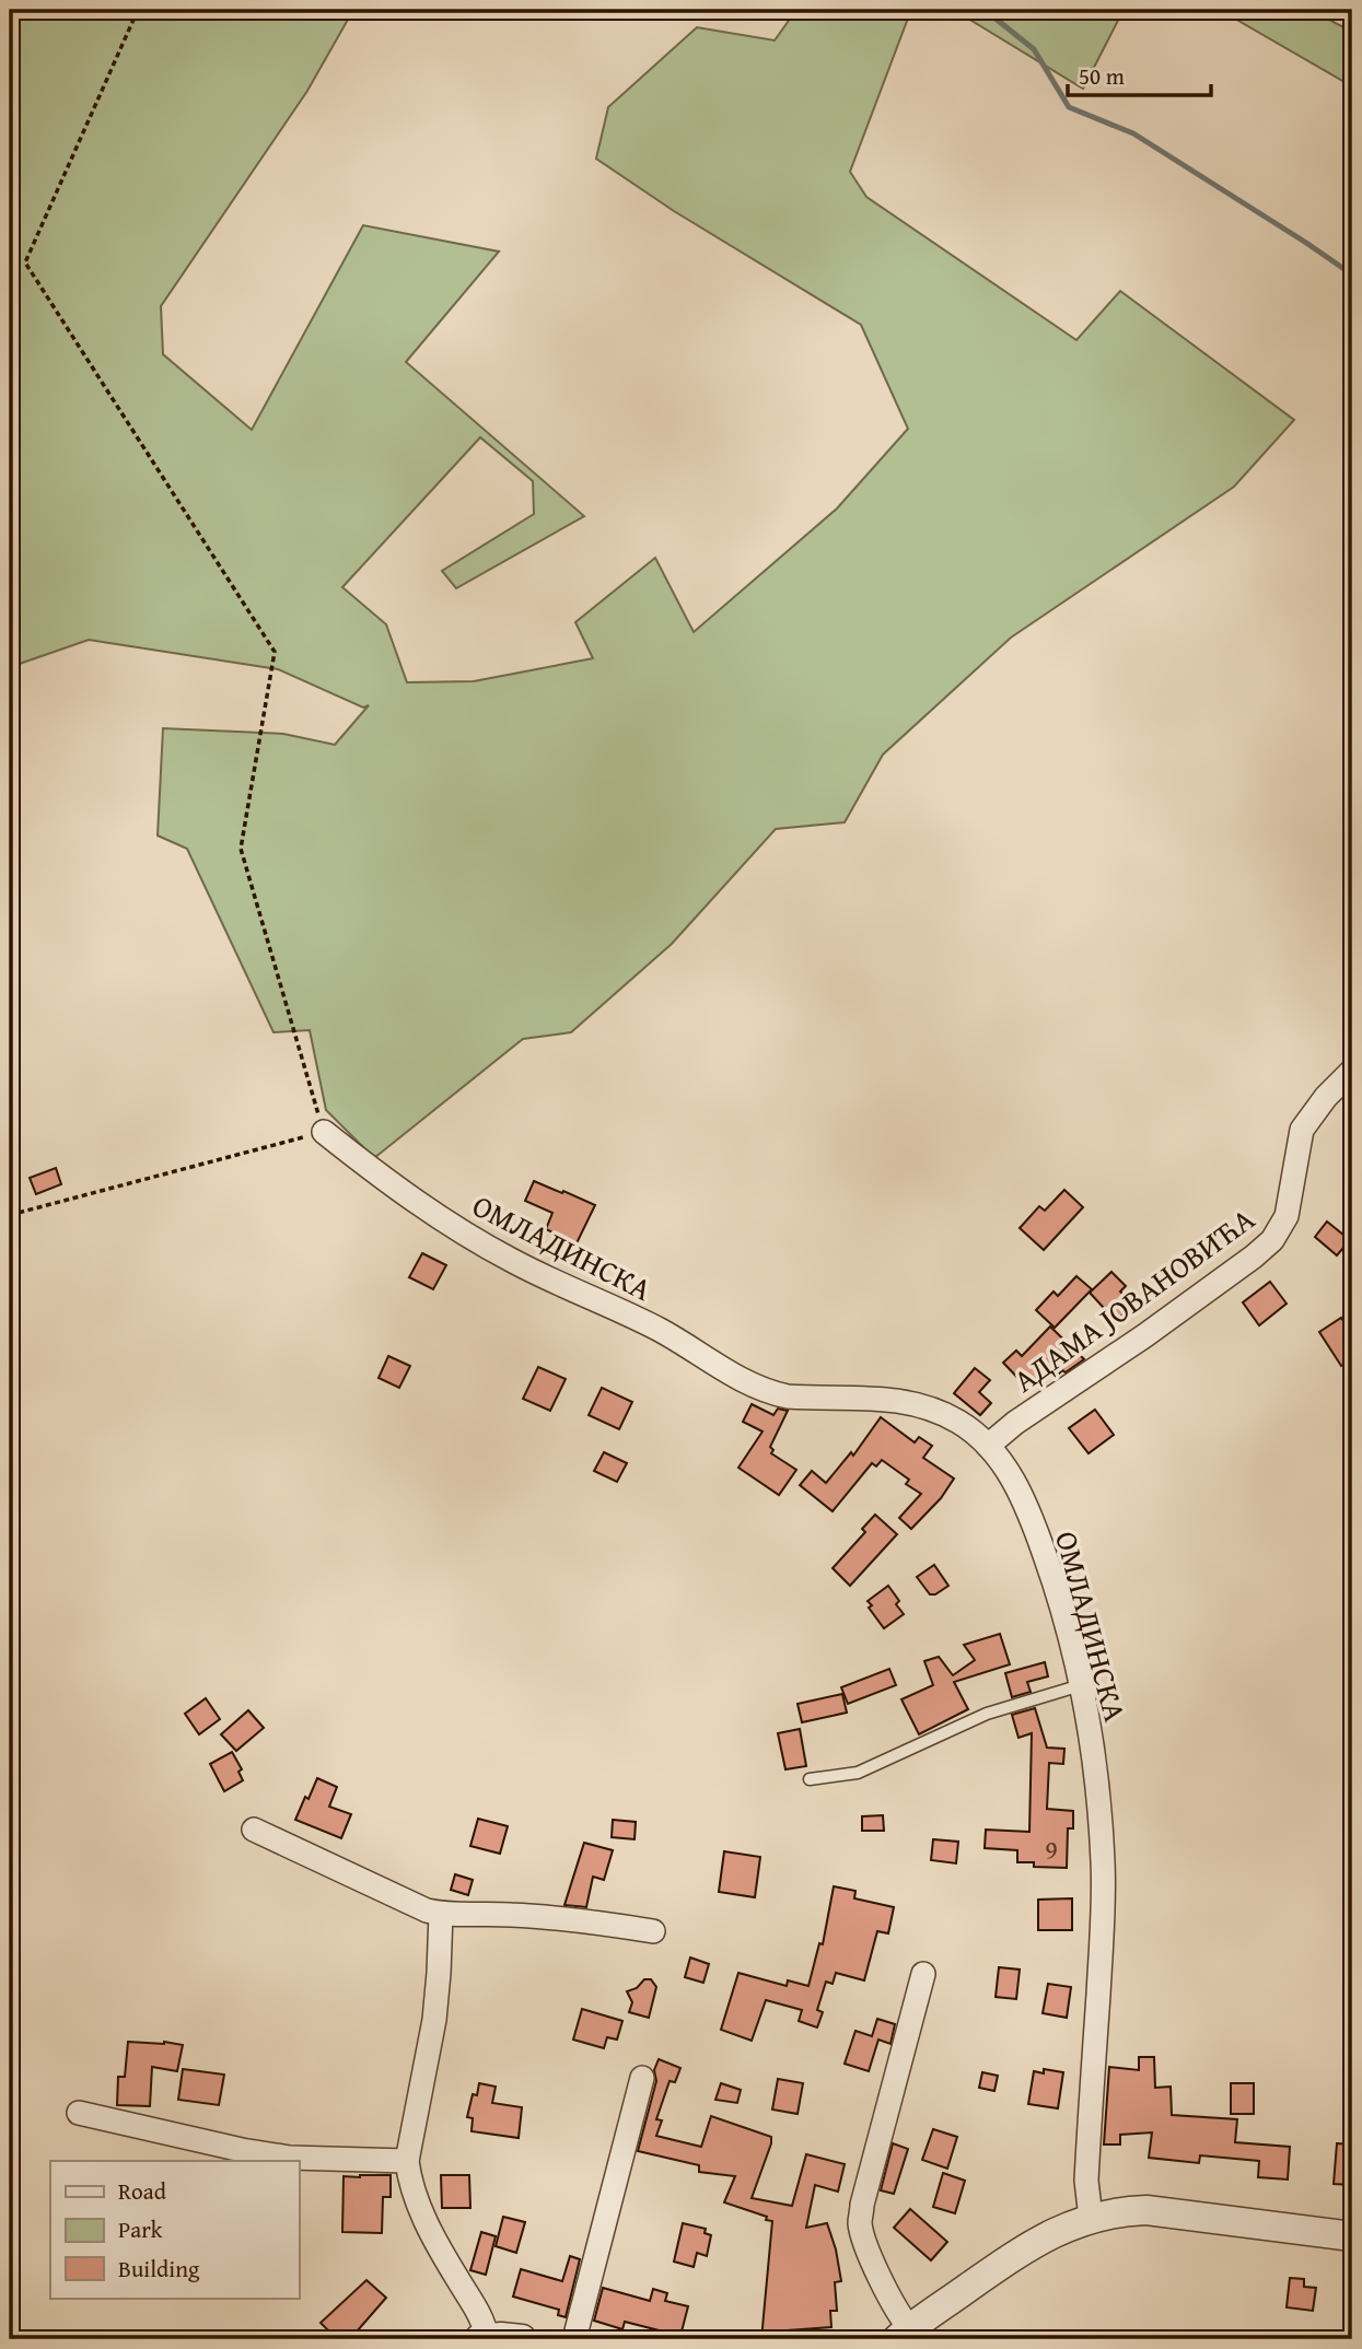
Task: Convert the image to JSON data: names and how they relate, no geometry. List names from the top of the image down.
{
  "streets": {
    "street": ["ОМЛАДИНСКА", "АДАМА ЈОВАНОВИЋА"]
  },
  "crossings": [
    ["ОМЛАДИНСКА", "АДАМА ЈОВАНОВИЋА"]
  ],
  "house_numbers": ["9"],
  "legend": ["Road", "Park", "Building"],
  "scale_bar": "50 m"
}
